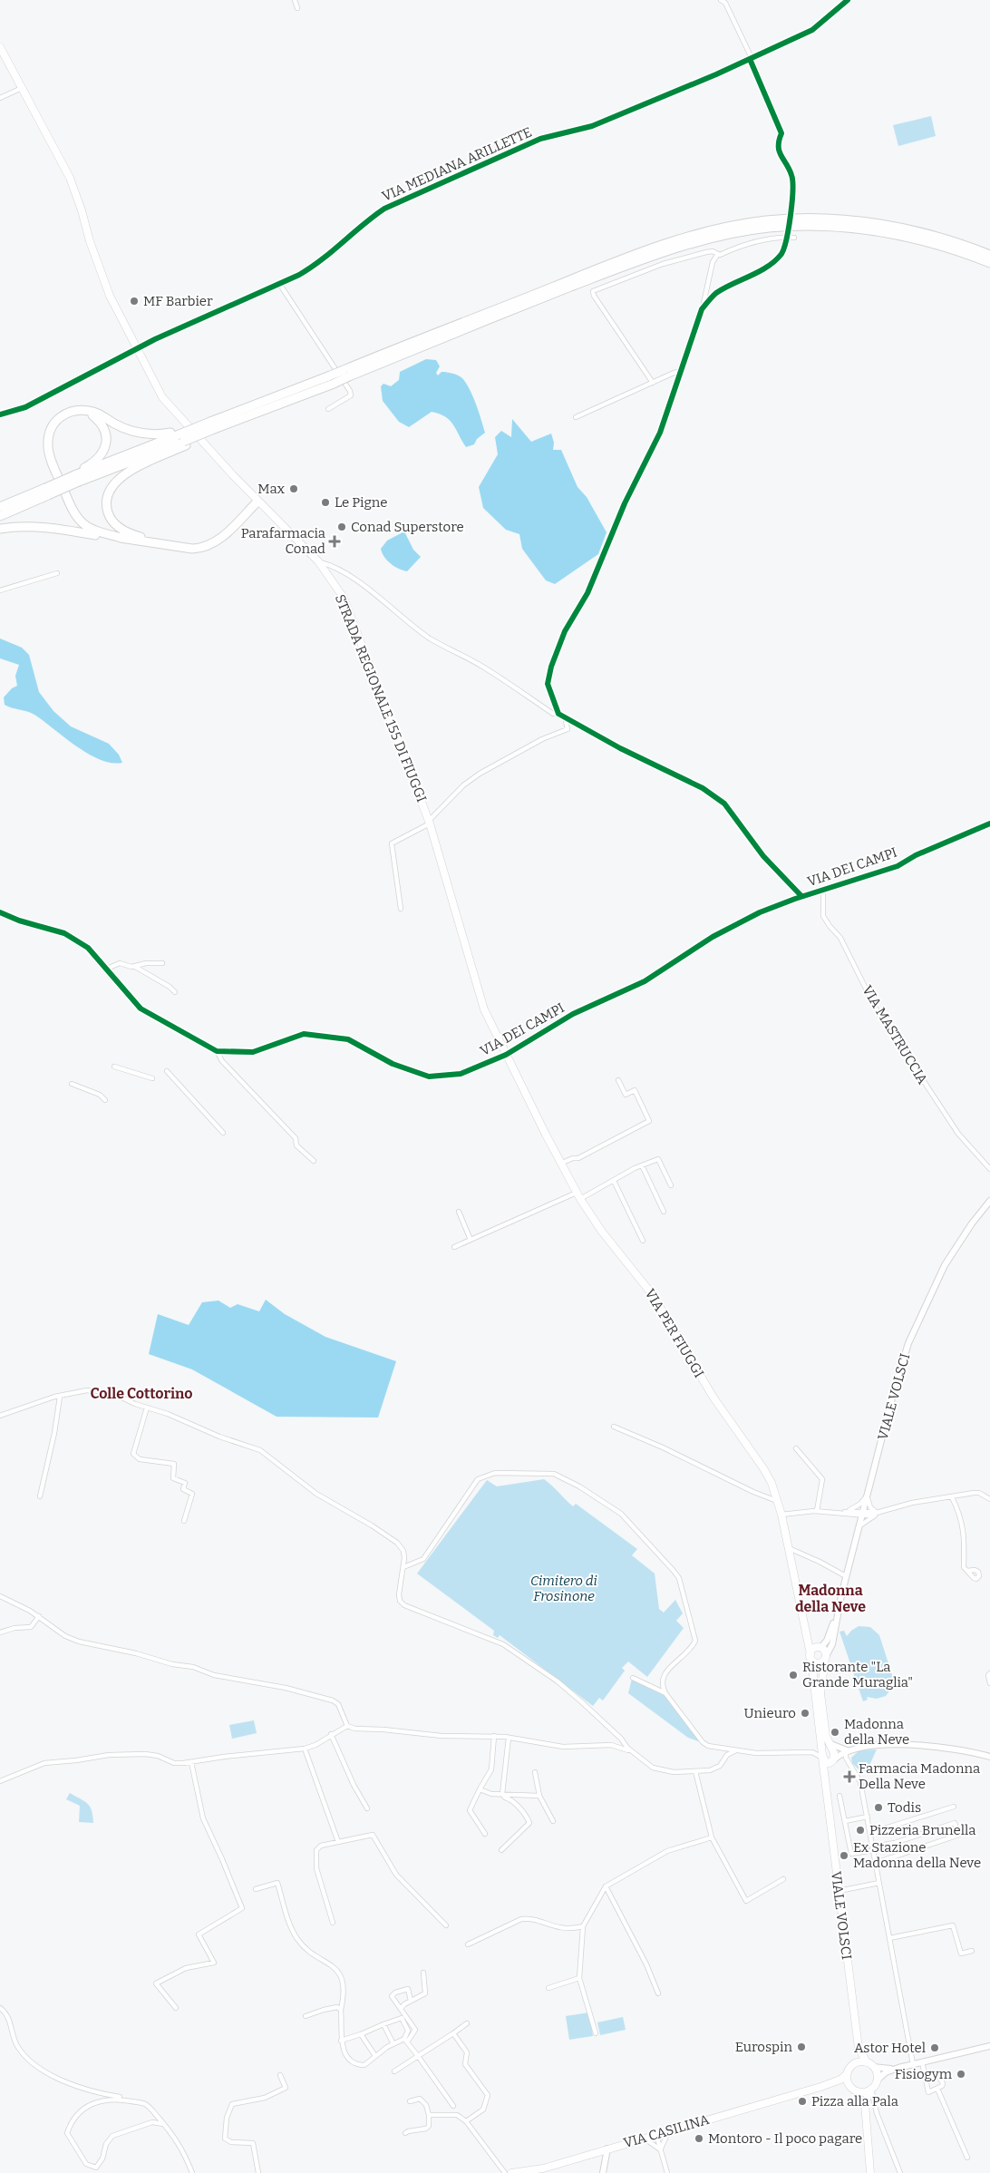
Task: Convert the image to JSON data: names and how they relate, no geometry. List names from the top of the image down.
{
  "streets": {
    "main road": [
      "STRADA REGIONALE 155 DI FIUGGI",
      "VIA PER FIUGGI",
      "VIALE VOLSCI",
      "VIA CASILINA"
    ],
    "street": ["VIA MEDIANA ARILLETTE", "VIA DEI CAMPI", "VIA MASTRUCCIA"]
  },
  "crossings": [
    ["VIA MEDIANA ARILLETTE", "STRADA REGIONALE 155 DI FIUGGI"],
    ["STRADA REGIONALE 155 DI FIUGGI", "VIA DEI CAMPI"],
    ["STRADA REGIONALE 155 DI FIUGGI", "VIA PER FIUGGI"],
    ["VIA DEI CAMPI", "VIA MASTRUCCIA"],
    ["VIA DEI CAMPI", "VIA PER FIUGGI"],
    ["VIA PER FIUGGI", "VIALE VOLSCI"],
    ["VIALE VOLSCI", "VIA CASILINA"]
  ],
  "districts": ["Colle Cottorino", "Madonna della Neve"],
  "parks": ["Cimitero di Frosinone"],
  "places": {
    "other": [
      "MF Barbier",
      "Max",
      "Le Pigne",
      "Conad Superstore",
      "Ristorante \"La Grande Muraglia\"",
      "Unieuro",
      "Madonna della Neve",
      "Todis",
      "Pizzeria Brunella",
      "Ex Stazione Madonna della Neve",
      "Eurospin",
      "Astor Hotel",
      "Fisiogym",
      "Pizza alla Pala",
      "Montoro - Il poco pagare"
    ],
    "health": ["Parafarmacia Conad", "Farmacia Madonna Della Neve"]
  }
}
